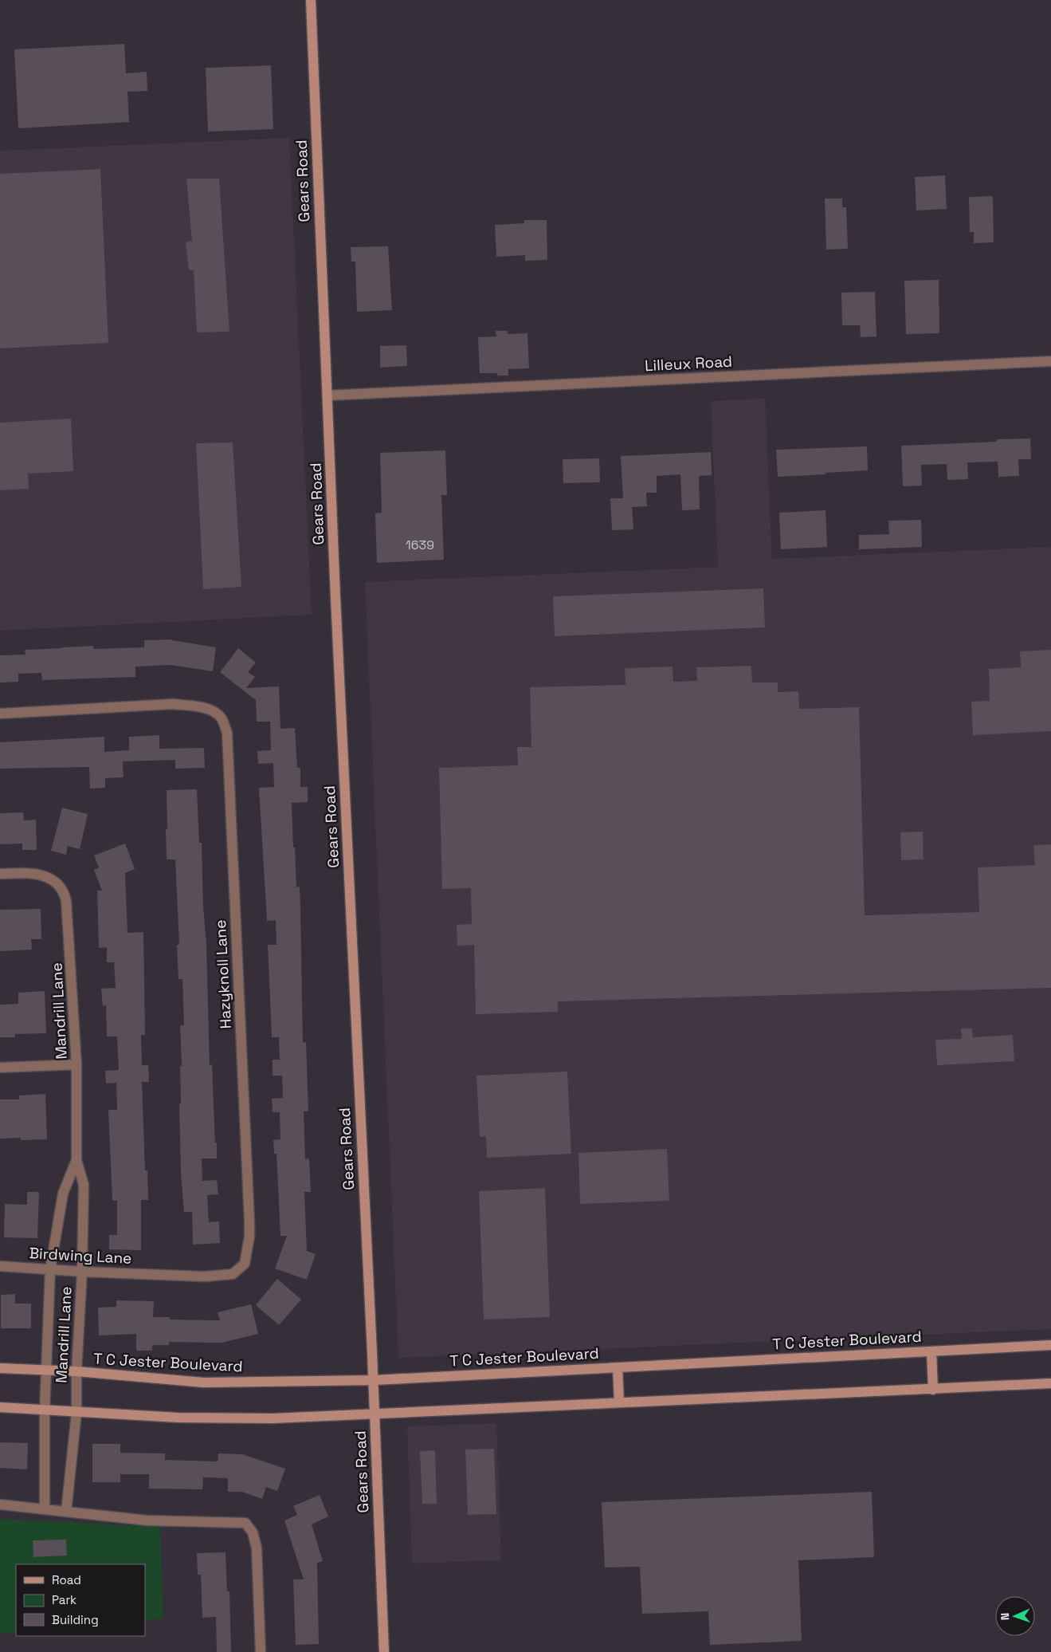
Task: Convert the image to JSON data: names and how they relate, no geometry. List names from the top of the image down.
{
  "streets": {
    "main road": ["Gears Road", "T C Jester Boulevard"],
    "street": [
      "Lilleux Road",
      "Hazyknoll Lane",
      "Mandrill Lane",
      "Birdwing Lane"
    ]
  },
  "crossings": [
    ["Gears Road", "Lilleux Road"],
    ["Gears Road", "T C Jester Boulevard"],
    ["Hazyknoll Lane", "Birdwing Lane"],
    ["Mandrill Lane", "Birdwing Lane"],
    ["Mandrill Lane", "T C Jester Boulevard"]
  ],
  "house_numbers": ["1639"],
  "legend": ["Road", "Park", "Building"],
  "north": "left"
}
